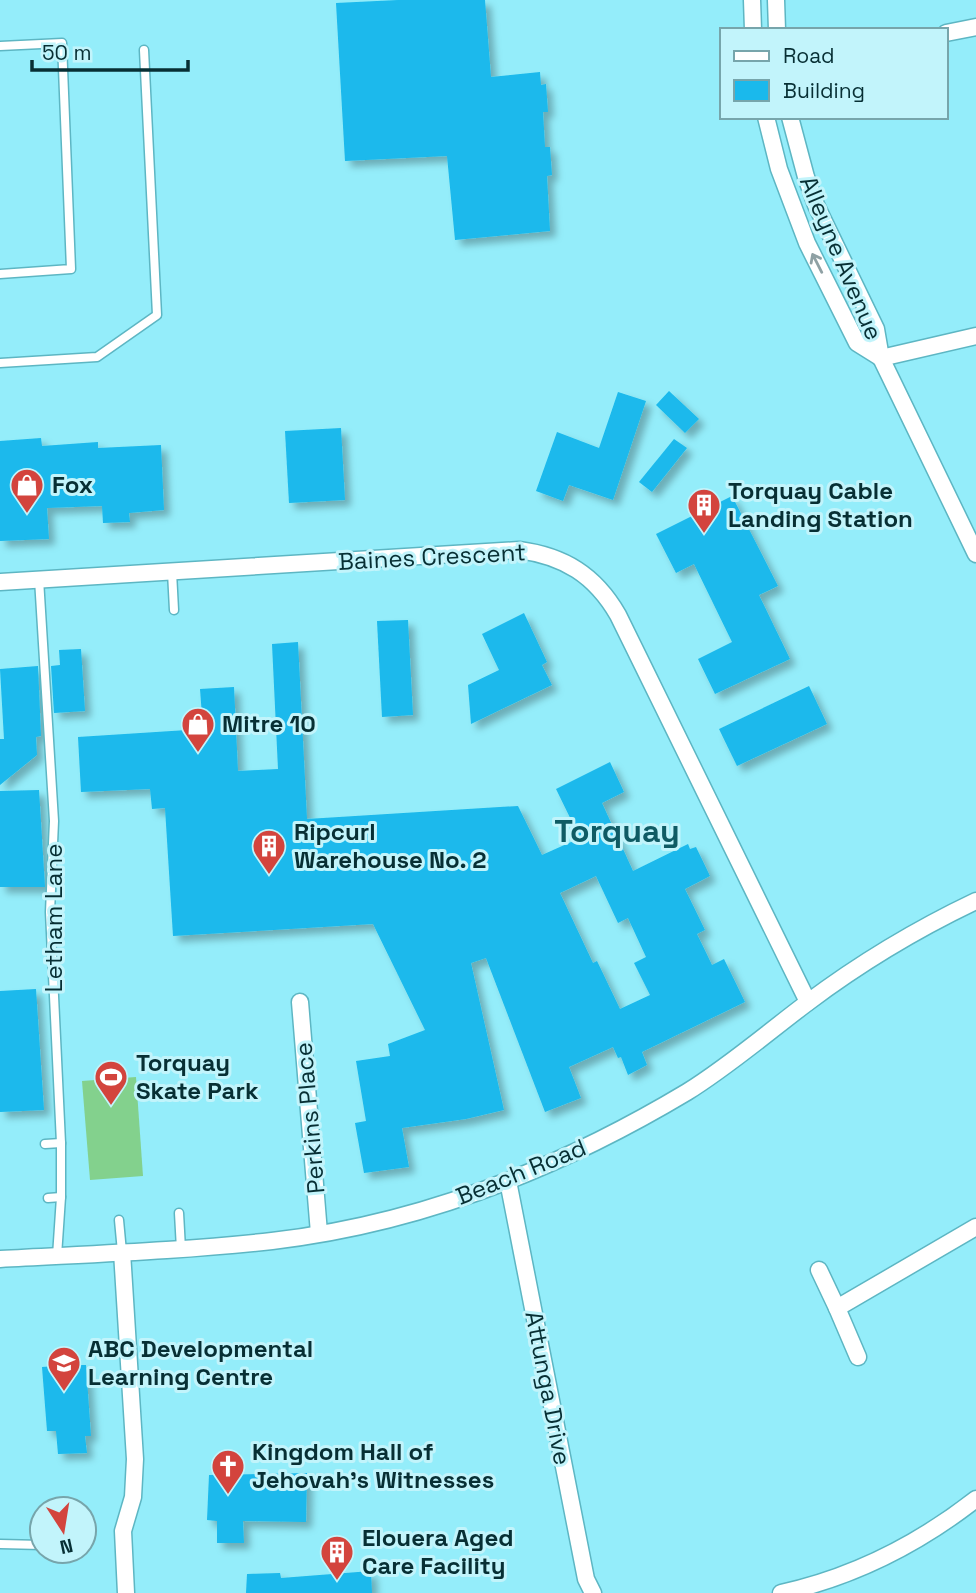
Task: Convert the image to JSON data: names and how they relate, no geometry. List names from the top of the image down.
{
  "streets": {
    "street": [
      "Alleyne Avenue",
      "Baines Crescent",
      "Perkins Place",
      "Beach Road",
      "Attunga Drive"
    ],
    "lane": ["Letham Lane"]
  },
  "crossings": [
    ["Baines Crescent", "Letham Lane"],
    ["Baines Crescent", "Beach Road"],
    ["Letham Lane", "Beach Road"],
    ["Perkins Place", "Beach Road"],
    ["Beach Road", "Attunga Drive"]
  ],
  "districts": ["Torquay"],
  "places": {
    "shop": ["Fox", "Mitre 10"],
    "building": ["Torquay Cable Landing Station", "Ripcurl Warehouse No. 2", "Elouera Aged Care Facility"],
    "sports": ["Torquay Skate Park"],
    "school or university": ["ABC Developmental Learning Centre"],
    "church": ["Kingdom Hall of Jehovah's Witnesses"]
  },
  "legend": ["Road", "Building"],
  "scale_bar": "50 m",
  "north": "bottom"
}
